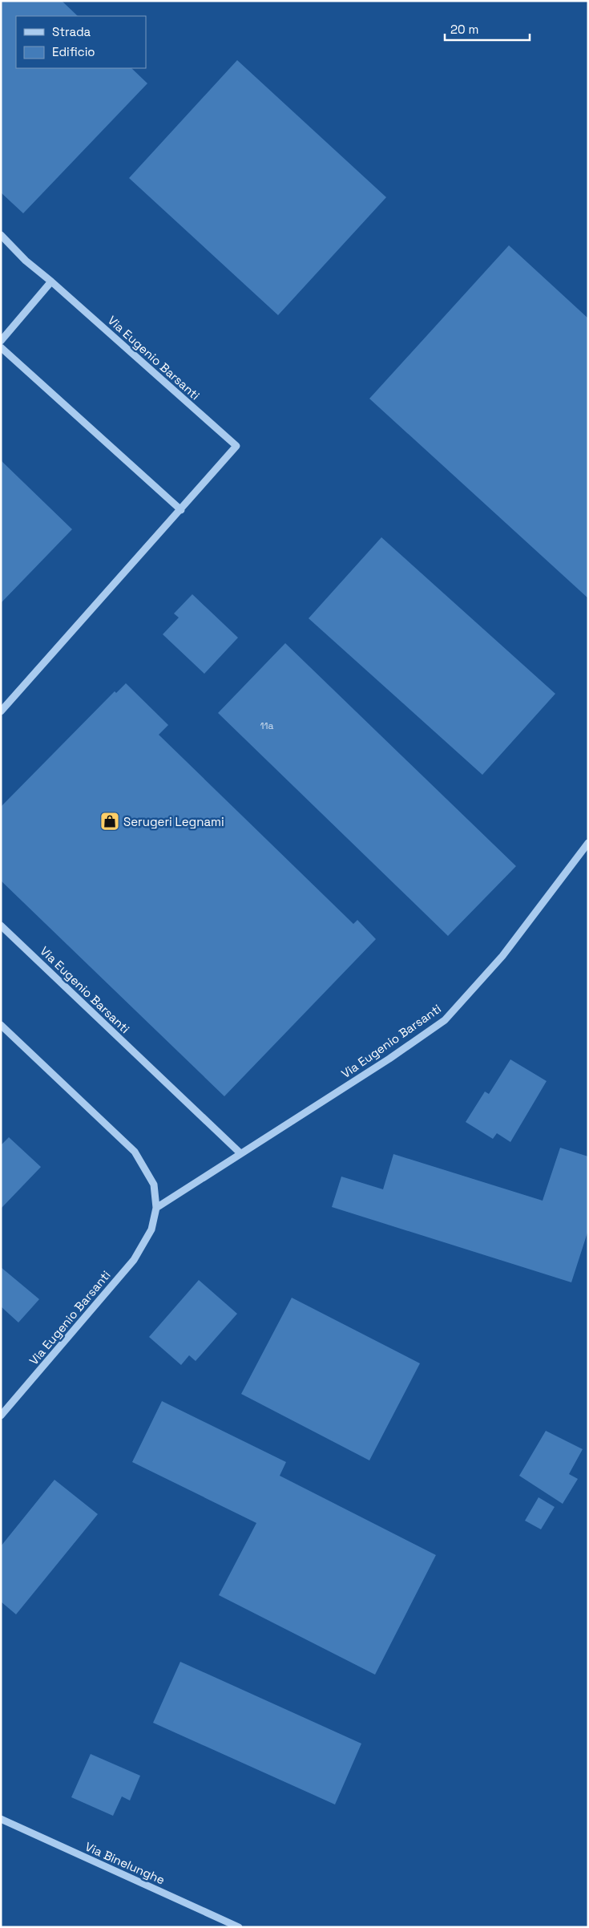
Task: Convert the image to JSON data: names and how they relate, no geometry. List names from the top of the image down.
{
  "streets": {
    "street": ["Via Eugenio Barsanti", "Via Binelunghe"]
  },
  "places": {
    "shop": ["Serugeri Legnami"]
  },
  "house_numbers": ["11a"],
  "legend": ["Strada", "Edificio"],
  "scale_bar": "20 m"
}
